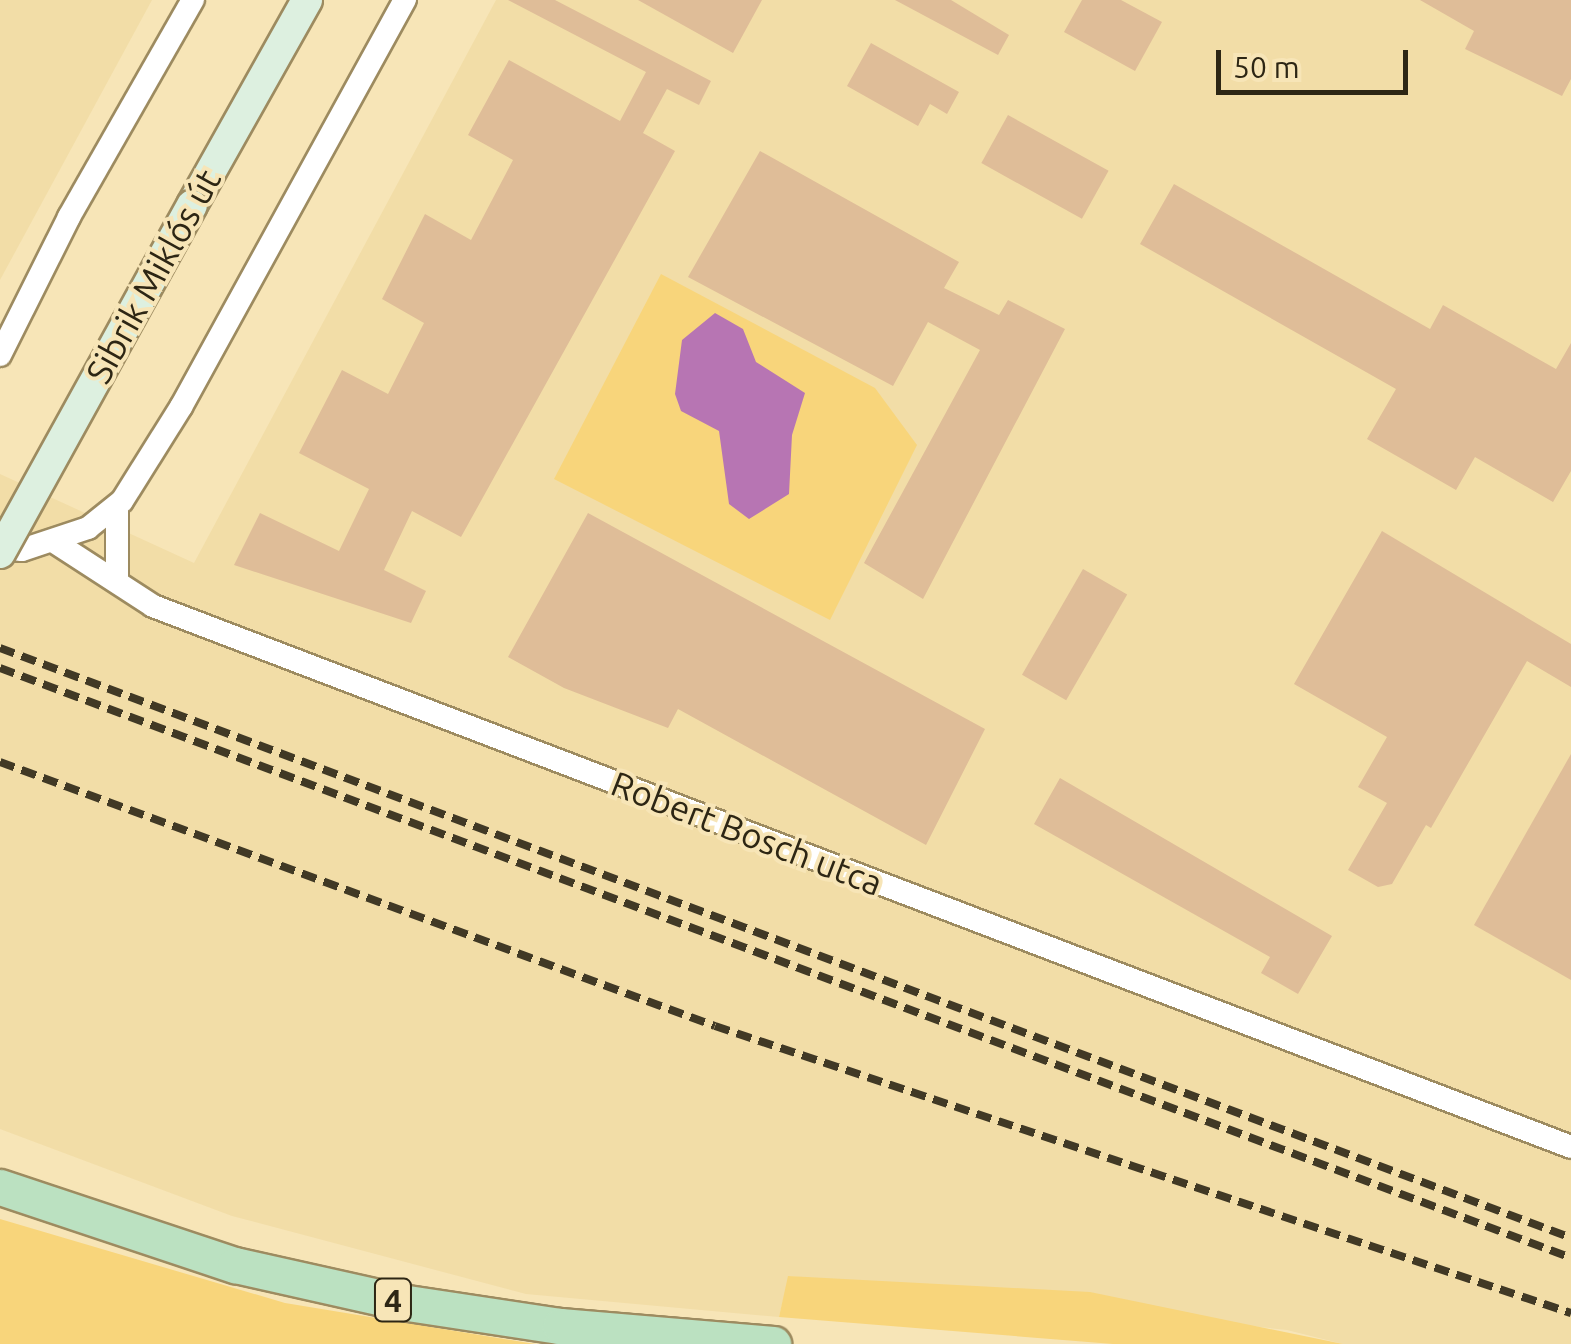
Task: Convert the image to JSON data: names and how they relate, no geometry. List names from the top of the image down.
{
  "streets": {
    "main road": ["Sibrik Miklós út", "4"],
    "street": ["Robert Bosch utca"]
  },
  "scale_bar": "50 m"
}
